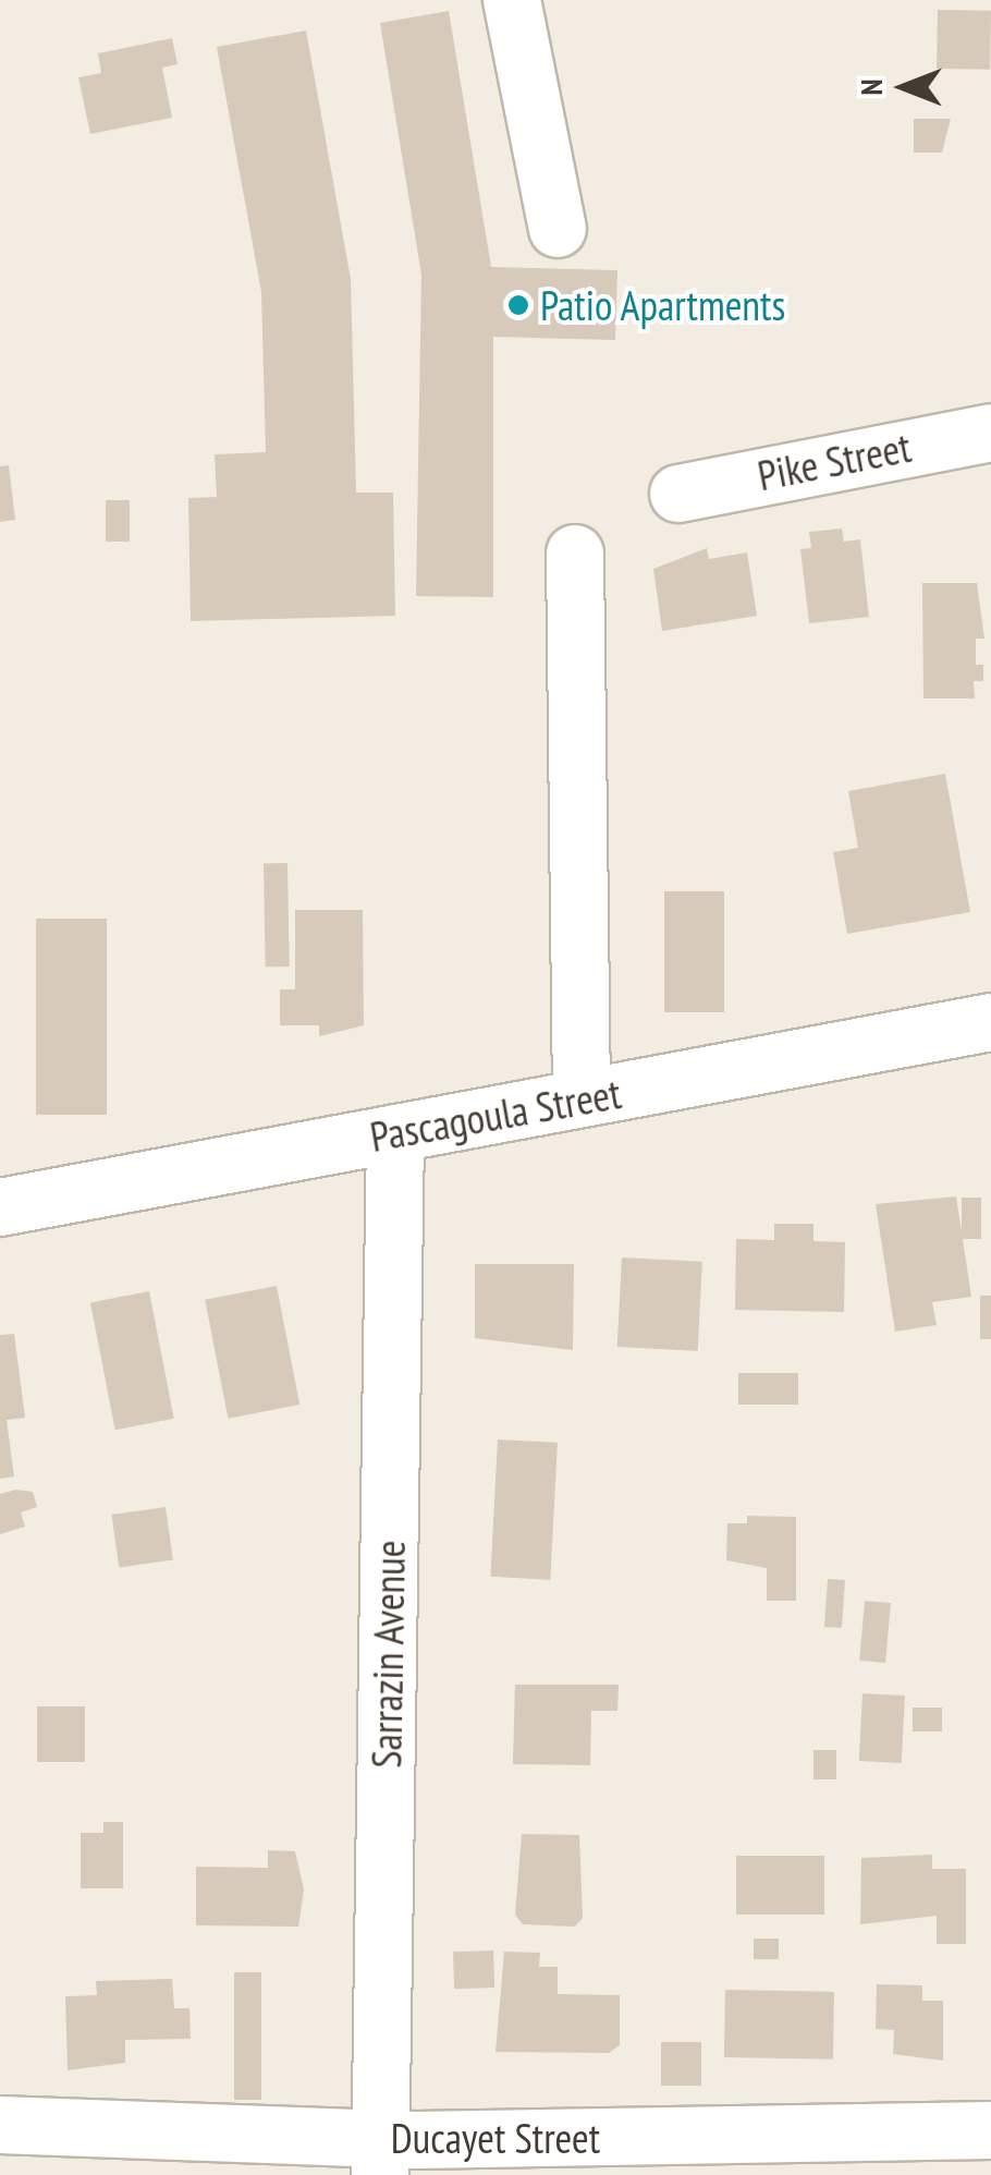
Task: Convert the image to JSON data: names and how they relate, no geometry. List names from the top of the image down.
{
  "streets": {
    "street": [
      "Pike Street",
      "Pascagoula Street",
      "Sarrazin Avenue",
      "Ducayet Street"
    ]
  },
  "crossings": [
    ["Pascagoula Street", "Sarrazin Avenue"],
    ["Sarrazin Avenue", "Ducayet Street"]
  ],
  "places": ["Patio Apartments"],
  "north": "left"
}
